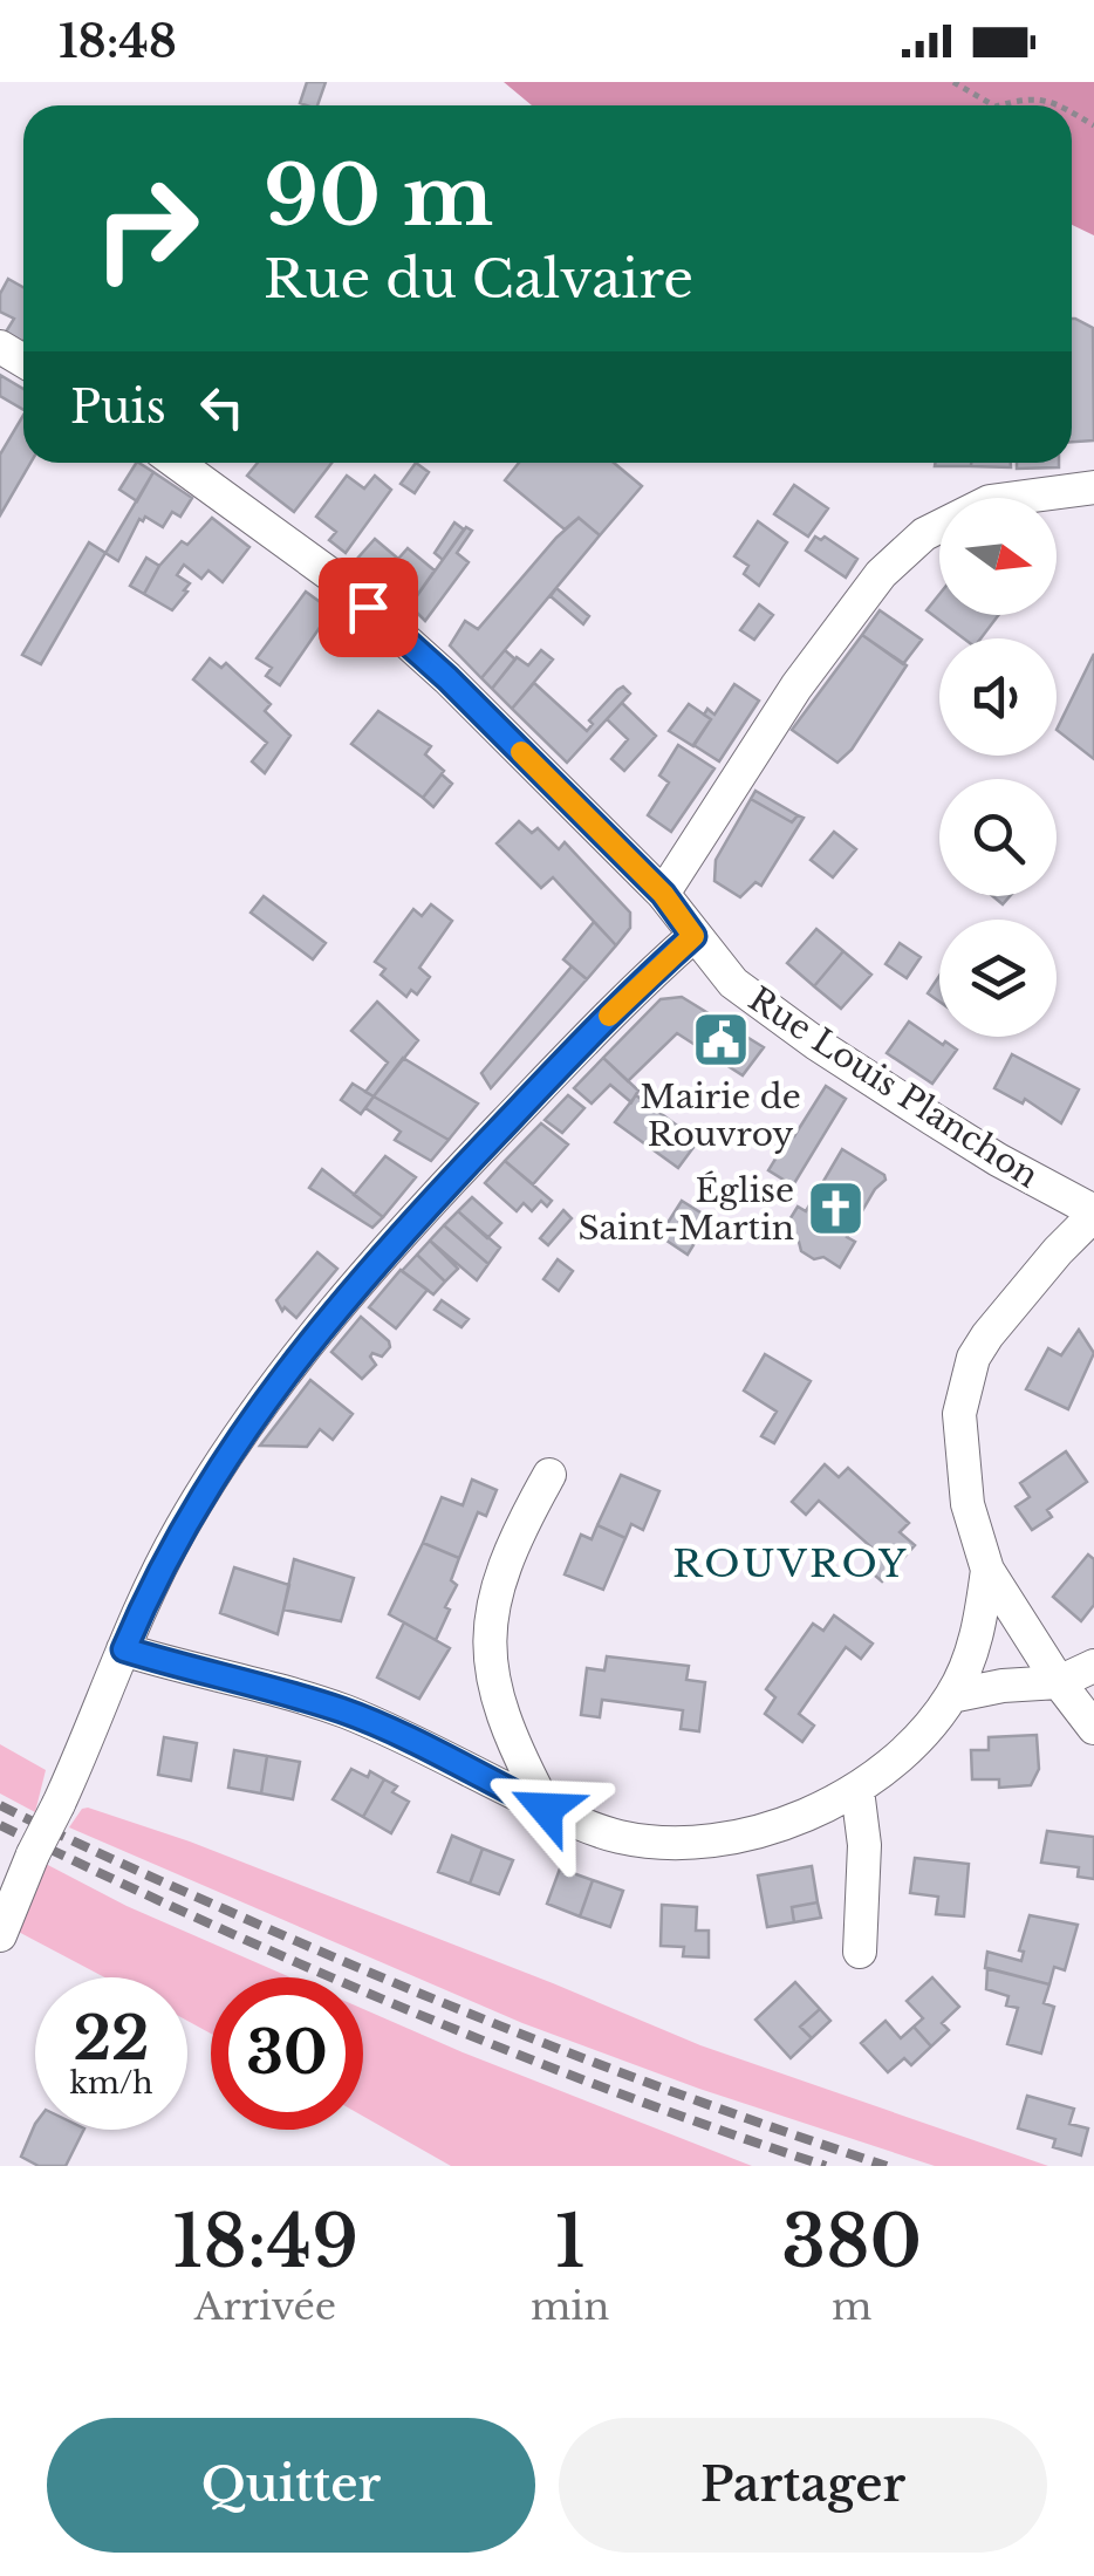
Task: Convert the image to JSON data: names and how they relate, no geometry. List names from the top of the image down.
{
  "streets": {
    "street": ["Rue Louis Planchon"]
  },
  "districts": ["ROUVROY"],
  "places": {
    "public building": ["Mairie de Rouvroy"],
    "church": ["Église Saint-Martin"]
  },
  "north": "right",
  "page": {
    "status": "18:48",
    "turn": ["90 m", "Rue du Calvaire"],
    "then": "Puis",
    "speed": "22 km/h",
    "limit": "30",
    "eta": [
      "18:49",
      "Arrivée",
      "1",
      "min",
      "380",
      "m"
    ],
    "buttons": ["Quitter", "Partager"]
  }
}
